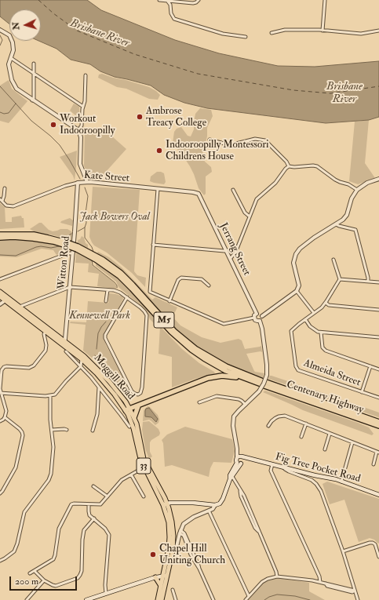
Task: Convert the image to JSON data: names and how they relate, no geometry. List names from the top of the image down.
{
  "streets": {
    "highway": ["M5", "Centenary Highway"],
    "main road": ["Moggill Road", "33", "Fig Tree Pocket Road"],
    "street": [
      "Kate Street",
      "Jerrang Street",
      "Witton Road",
      "Almeida Street"
    ]
  },
  "crossings": [
    ["Kate Street", "Jerrang Street"],
    ["Kate Street", "Witton Road"],
    ["Witton Road", "Moggill Road"],
    ["M5", "Centenary Highway"]
  ],
  "water": ["Brisbane River"],
  "parks": ["Jack Bowers Oval", "Kennewell Park"],
  "places": [
    "Ambrose Treacy College",
    "Workout Indooroopilly",
    "Indooroopilly Montessori Childrens House",
    "Chapel Hill Uniting Church"
  ],
  "scale_bar": "200 m",
  "north": "left"
}
